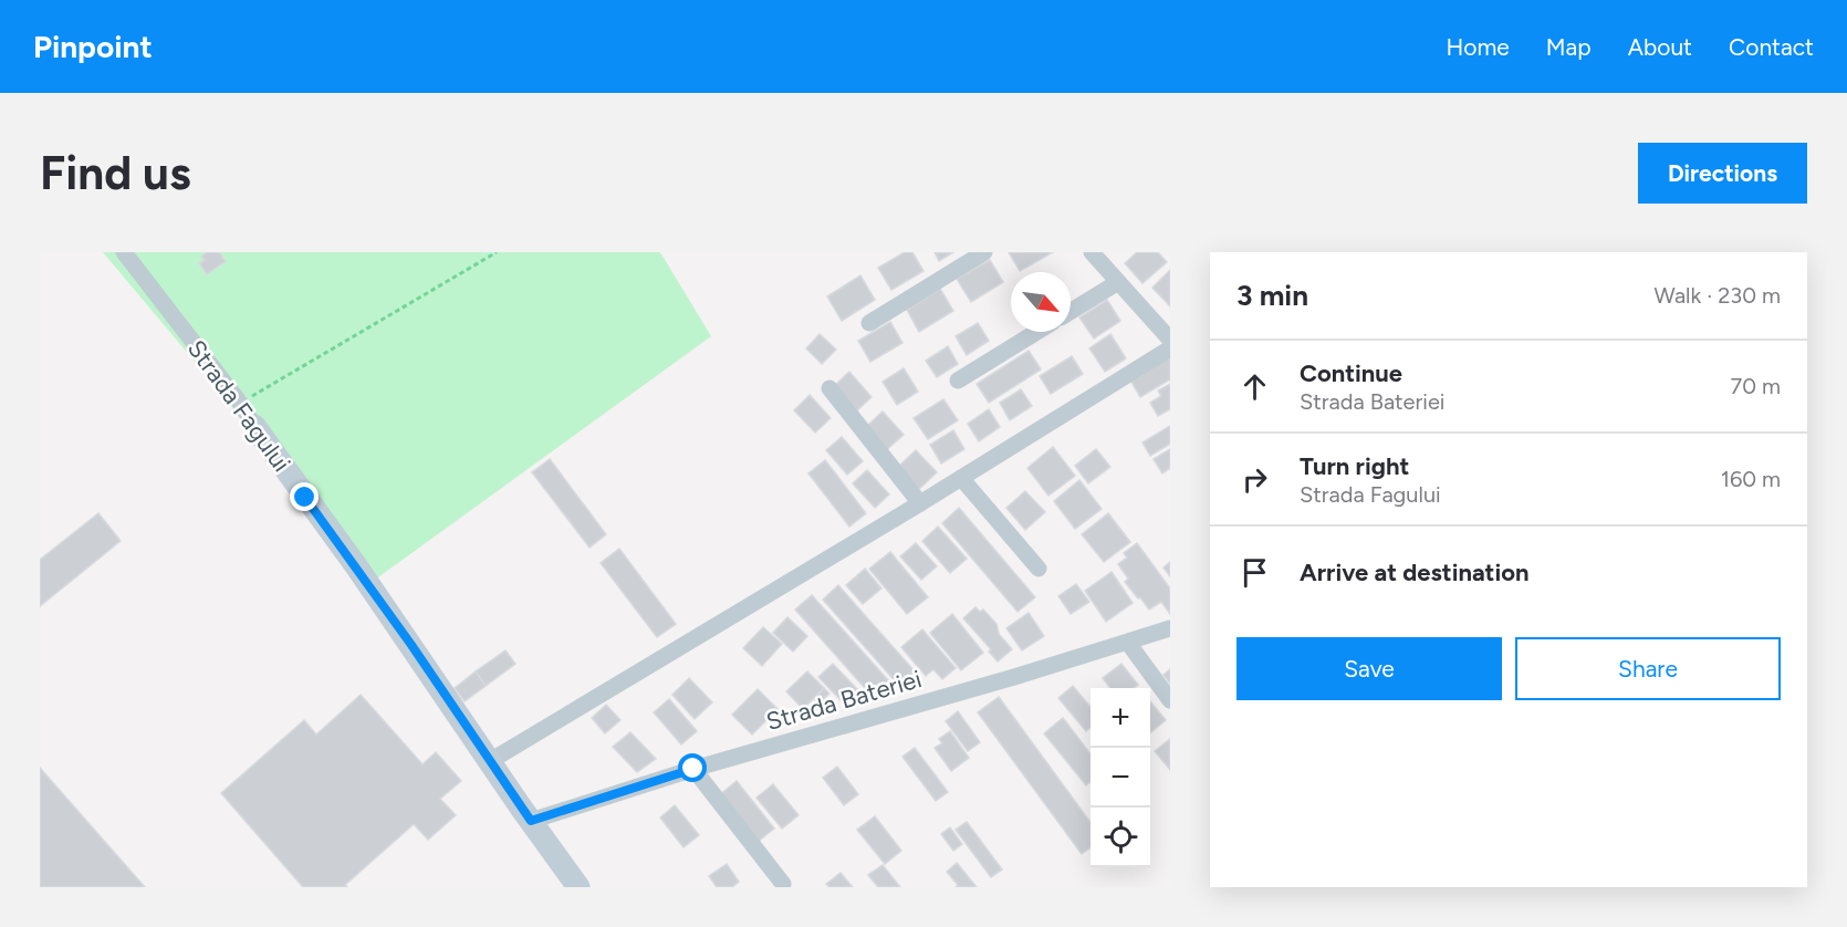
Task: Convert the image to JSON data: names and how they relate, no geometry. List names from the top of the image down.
{
  "streets": {
    "street": ["Strada Fagului", "Strada Bateriei"]
  },
  "crossings": [
    ["Strada Fagului", "Strada Bateriei"]
  ],
  "north": "bottom right",
  "page": {
    "header": "Pinpoint",
    "nav": [
      "Home",
      "Map",
      "About",
      "Contact"
    ],
    "buttons": [
      "Directions",
      ["Save", "Share"]
    ],
    "title": "Find us",
    "heading": ["3 min", "Walk · 230 m"],
    "list": [
      ["Continue", "Strada Bateriei", "70 m"],
      ["Turn right", "Strada Fagului", "160 m"],
      "Arrive at destination"
    ],
    "map_buttons": ["+", "−"]
  }
}
